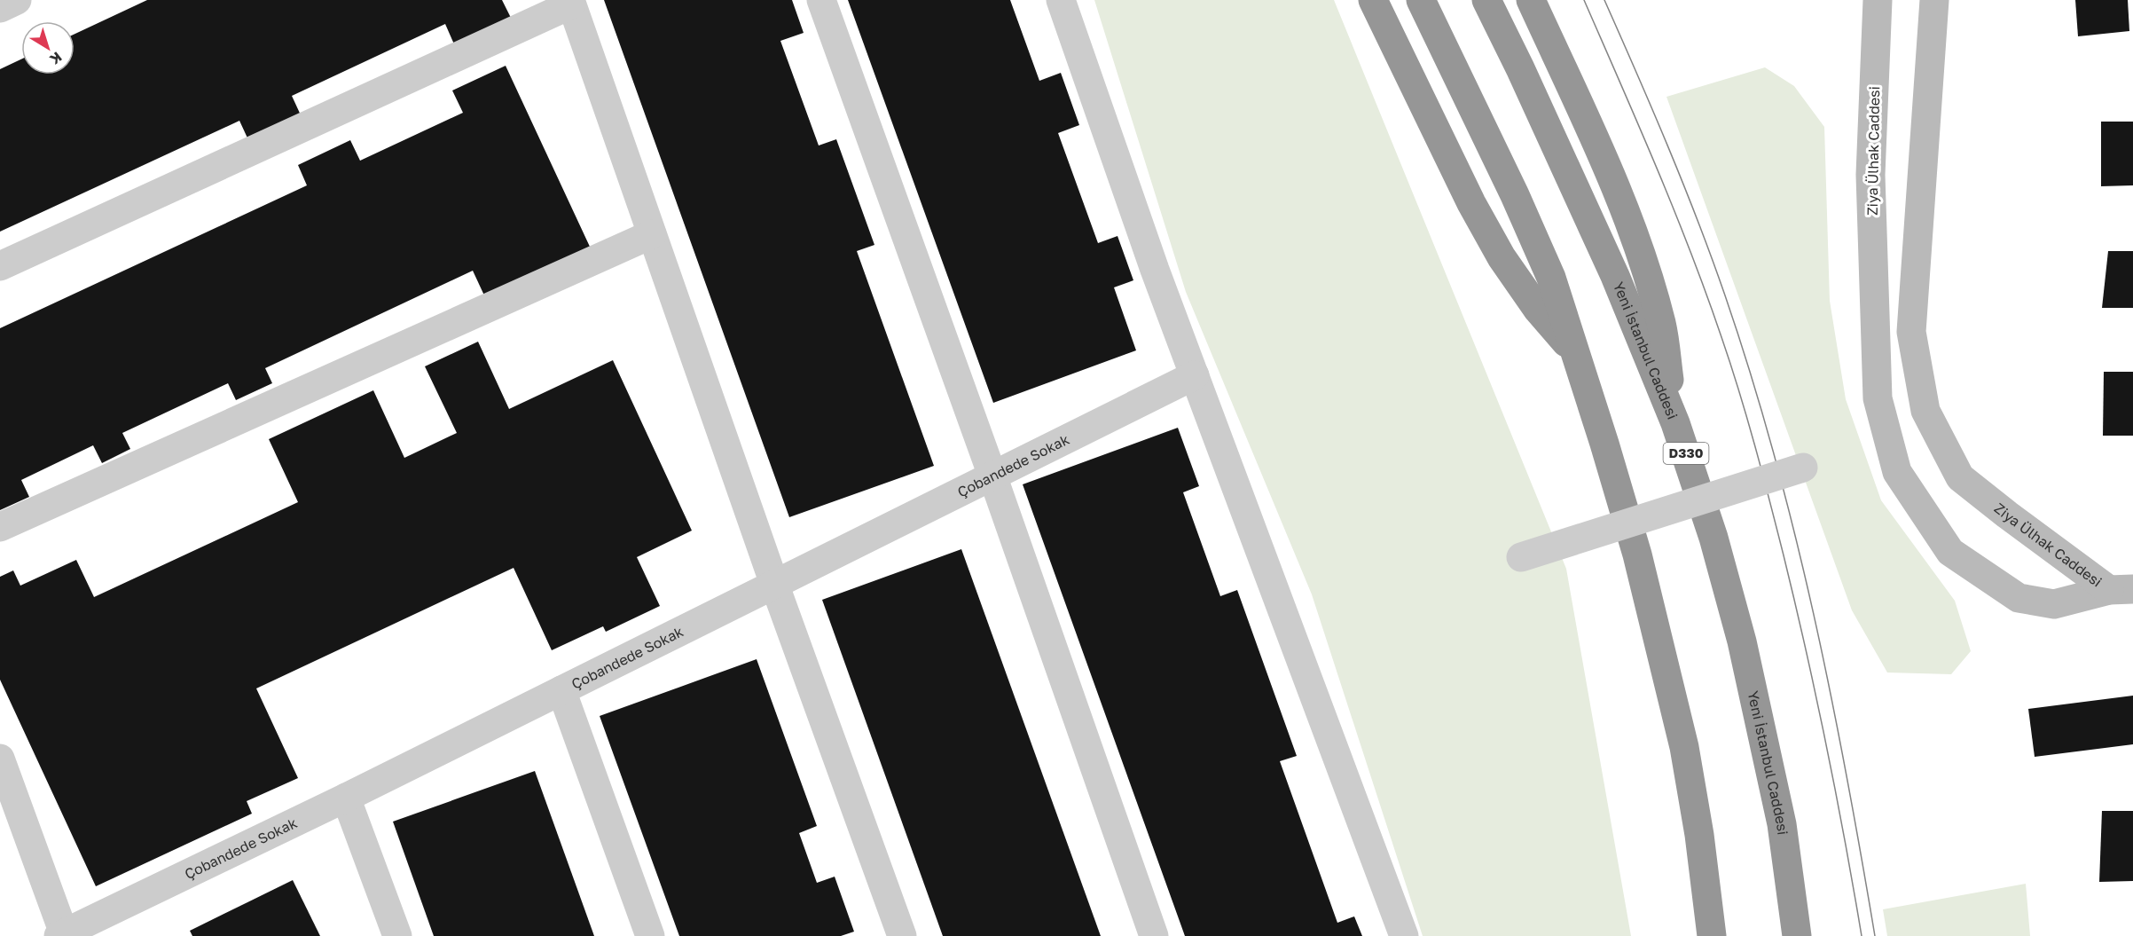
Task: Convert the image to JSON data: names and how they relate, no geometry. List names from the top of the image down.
{
  "streets": {
    "highway": ["Yeni İstanbul Caddesi", "D330"],
    "street": ["Ziya Ülhak Caddesi", "Çobandede Sokak"]
  },
  "north": "bottom right"
}
